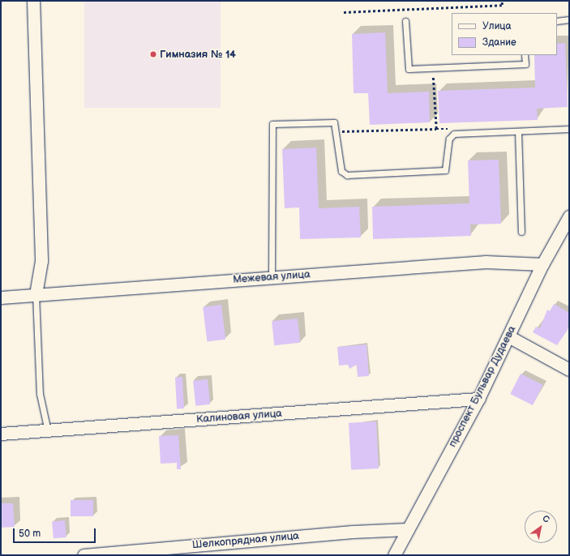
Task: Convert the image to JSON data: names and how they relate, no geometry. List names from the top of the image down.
{
  "streets": {
    "street": [
      "Межевая улица",
      "проспект Бульвар Дудаева",
      "Калиновая улица",
      "Шелкопрядная улица"
    ]
  },
  "crossings": [
    ["Межевая улица", "проспект Бульвар Дудаева"],
    ["проспект Бульвар Дудаева", "Калиновая улица"],
    ["проспект Бульвар Дудаева", "Шелкопрядная улица"]
  ],
  "places": ["Гимназия № 14"],
  "legend": ["Улица", "Здание"],
  "scale_bar": "50 m",
  "north": "top right"
}
